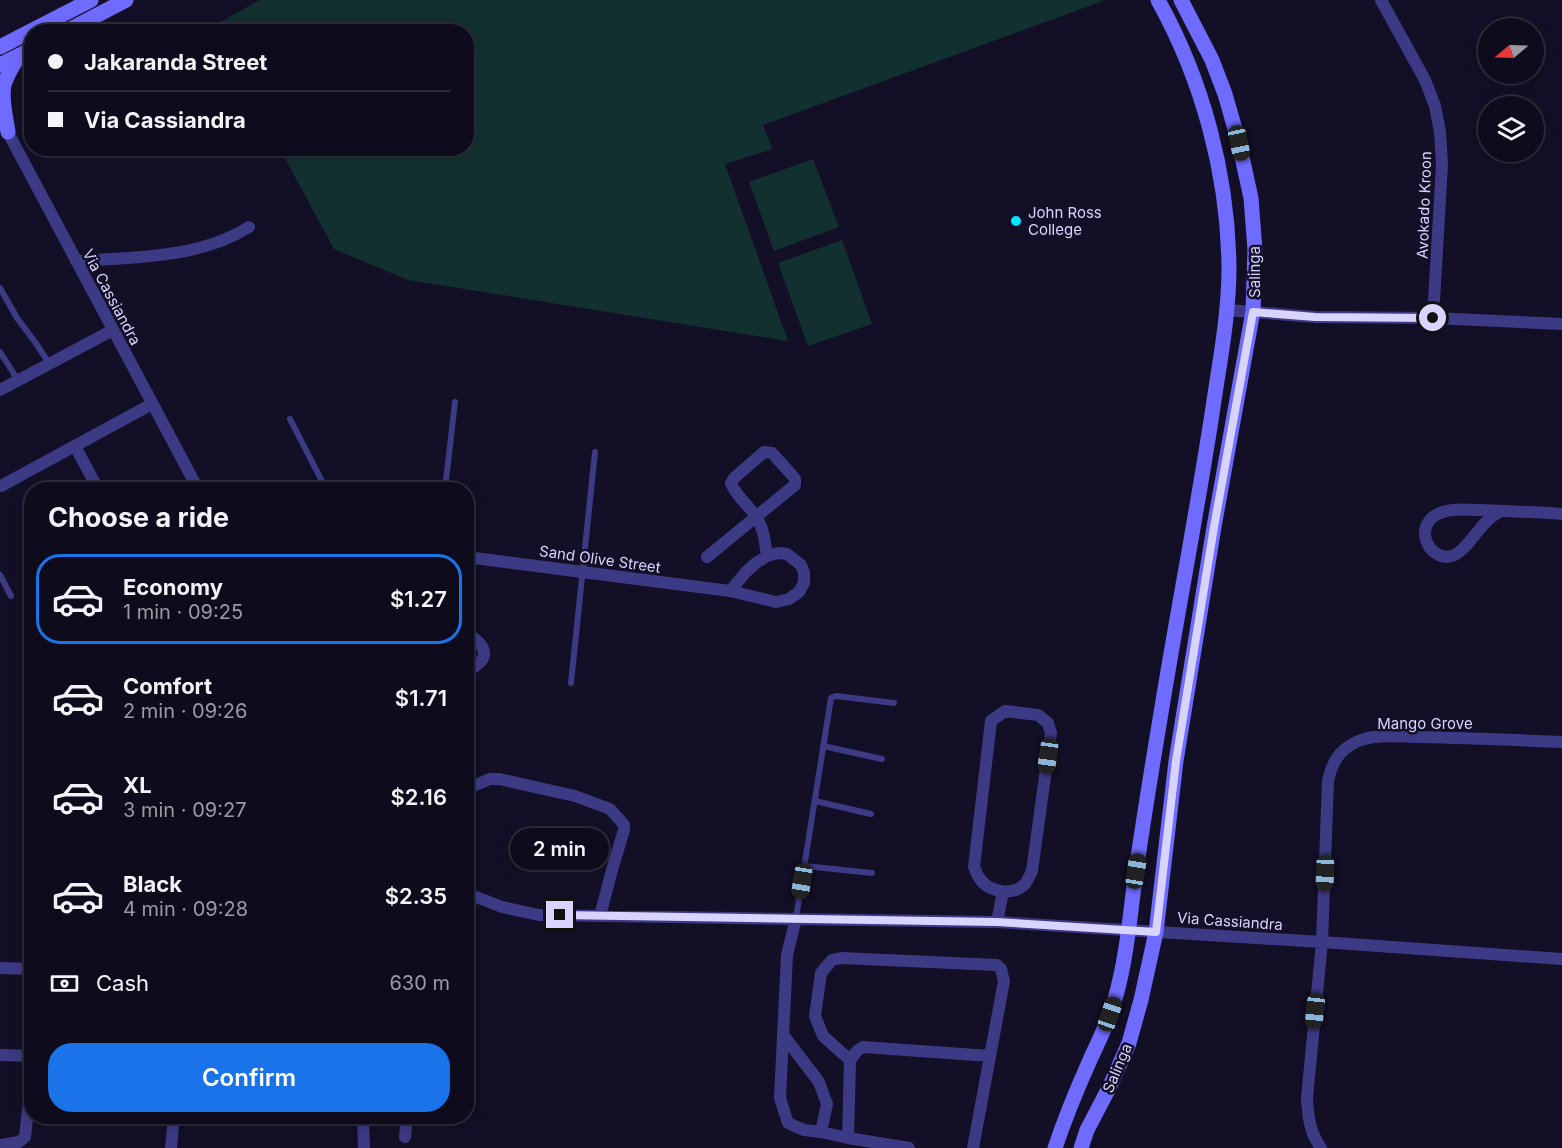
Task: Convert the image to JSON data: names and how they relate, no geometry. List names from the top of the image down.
{
  "streets": {
    "street": [
      "Avokado Kroon",
      "Salinga",
      "Via Cassiandra",
      "Sand Olive Street",
      "Mango Grove"
    ]
  },
  "crossings": [
    ["Salinga", "Via Cassiandra"],
    ["Via Cassiandra", "Mango Grove"]
  ],
  "places": ["John Ross College"],
  "north": "left",
  "page": {
    "banner": ["Jakaranda Street", "Via Cassiandra"],
    "heading": "Choose a ride",
    "list": [
      {
        "name": "Economy",
        "note": "1 min · 09:25",
        "value": "$1.27"
      },
      {
        "name": "Comfort",
        "note": "2 min · 09:26",
        "value": "$1.71"
      },
      {
        "name": "XL",
        "note": "3 min · 09:27",
        "value": "$2.16"
      },
      {
        "name": "Black",
        "note": "4 min · 09:28",
        "value": "$2.35"
      }
    ],
    "bubble": "2 min",
    "pay": ["Cash", "630 m"],
    "buttons": "Confirm"
  }
}
